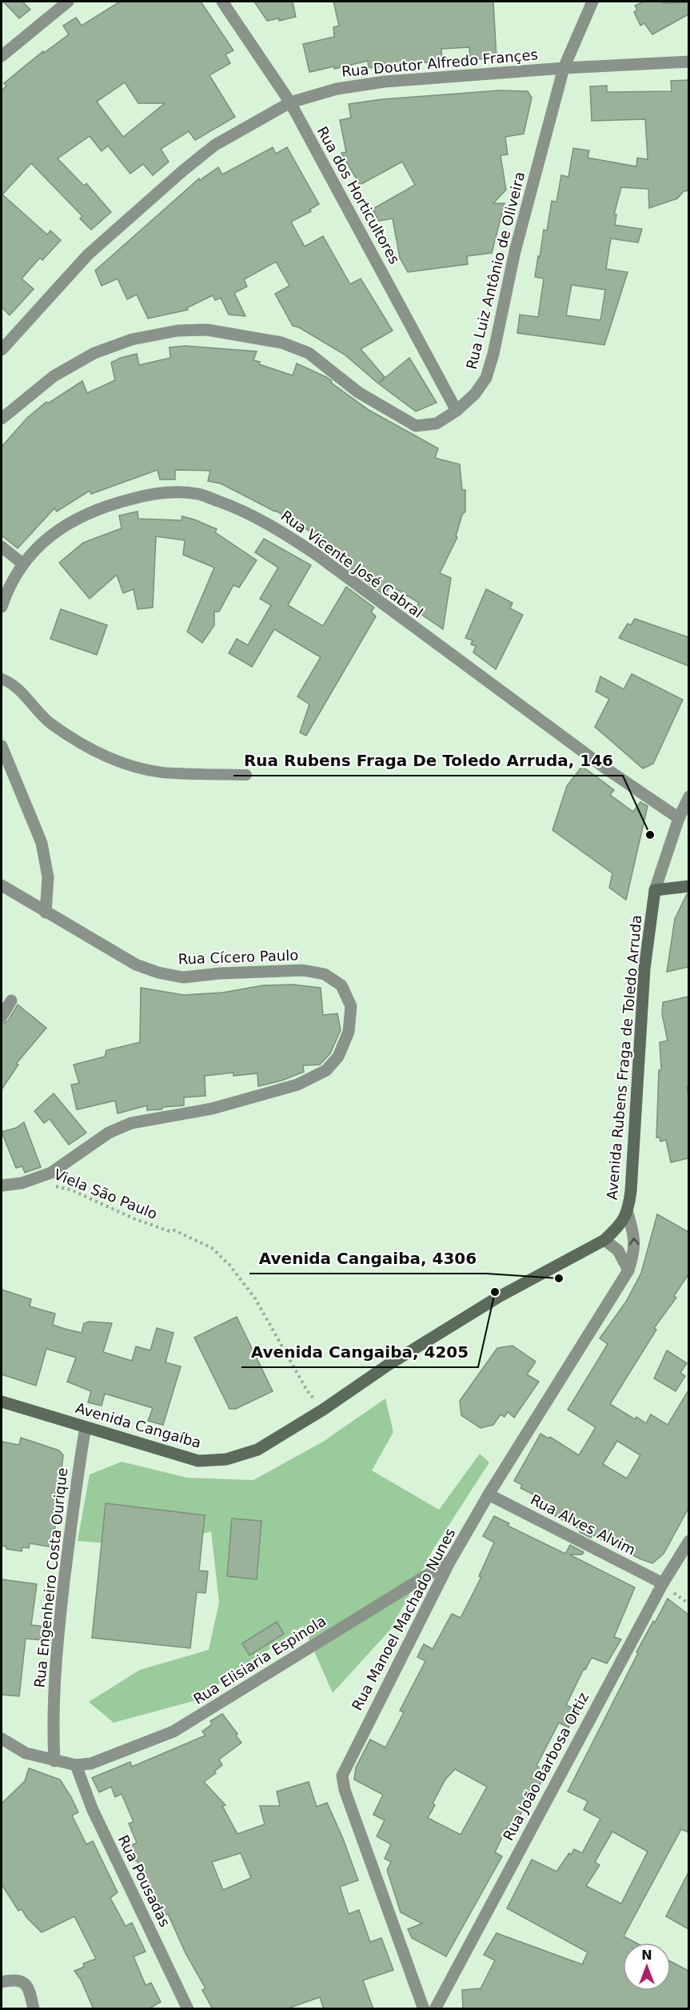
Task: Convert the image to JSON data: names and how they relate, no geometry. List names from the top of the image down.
{
  "streets": {
    "main road": ["Avenida Rubens Fraga de Toledo Arruda", "Avenida Cangaíba"],
    "street": [
      "Rua Doutor Alfredo Françes",
      "Rua dos Horticultores",
      "Rua Luiz Antônio de Oliveira",
      "Rua Vicente José Cabral",
      "Rua Cícero Paulo",
      "Rua Alves Alvim",
      "Rua Engenheiro Costa Ourique",
      "Rua Manoel Machado Nunes",
      "Rua Elisiaria Espinola",
      "Rua João Barbosa Ortiz",
      "Rua Pousadas"
    ],
    "path": ["Viela São Paulo"]
  },
  "crossings": [
    ["Rua Doutor Alfredo Françes", "Rua dos Horticultores"],
    ["Rua Doutor Alfredo Françes", "Rua Luiz Antônio de Oliveira"],
    ["Rua dos Horticultores", "Rua Luiz Antônio de Oliveira"],
    ["Rua Vicente José Cabral", "Avenida Rubens Fraga de Toledo Arruda"],
    ["Rua Cícero Paulo", "Viela São Paulo"],
    ["Avenida Rubens Fraga de Toledo Arruda", "Avenida Cangaíba"],
    ["Avenida Rubens Fraga de Toledo Arruda", "Rua Manoel Machado Nunes"],
    ["Viela São Paulo", "Avenida Cangaíba"],
    ["Avenida Cangaíba", "Rua Engenheiro Costa Ourique"],
    ["Avenida Cangaíba", "Rua Manoel Machado Nunes"],
    ["Rua Alves Alvim", "Rua Manoel Machado Nunes"],
    ["Rua Alves Alvim", "Rua João Barbosa Ortiz"],
    ["Rua Manoel Machado Nunes", "Rua Elisiaria Espinola"],
    ["Rua Elisiaria Espinola", "Rua Pousadas"]
  ],
  "places": ["Rua Rubens Fraga De Toledo Arruda, 146", "Avenida Cangaiba, 4306", "Avenida Cangaiba, 4205"],
  "north": "top"
}
